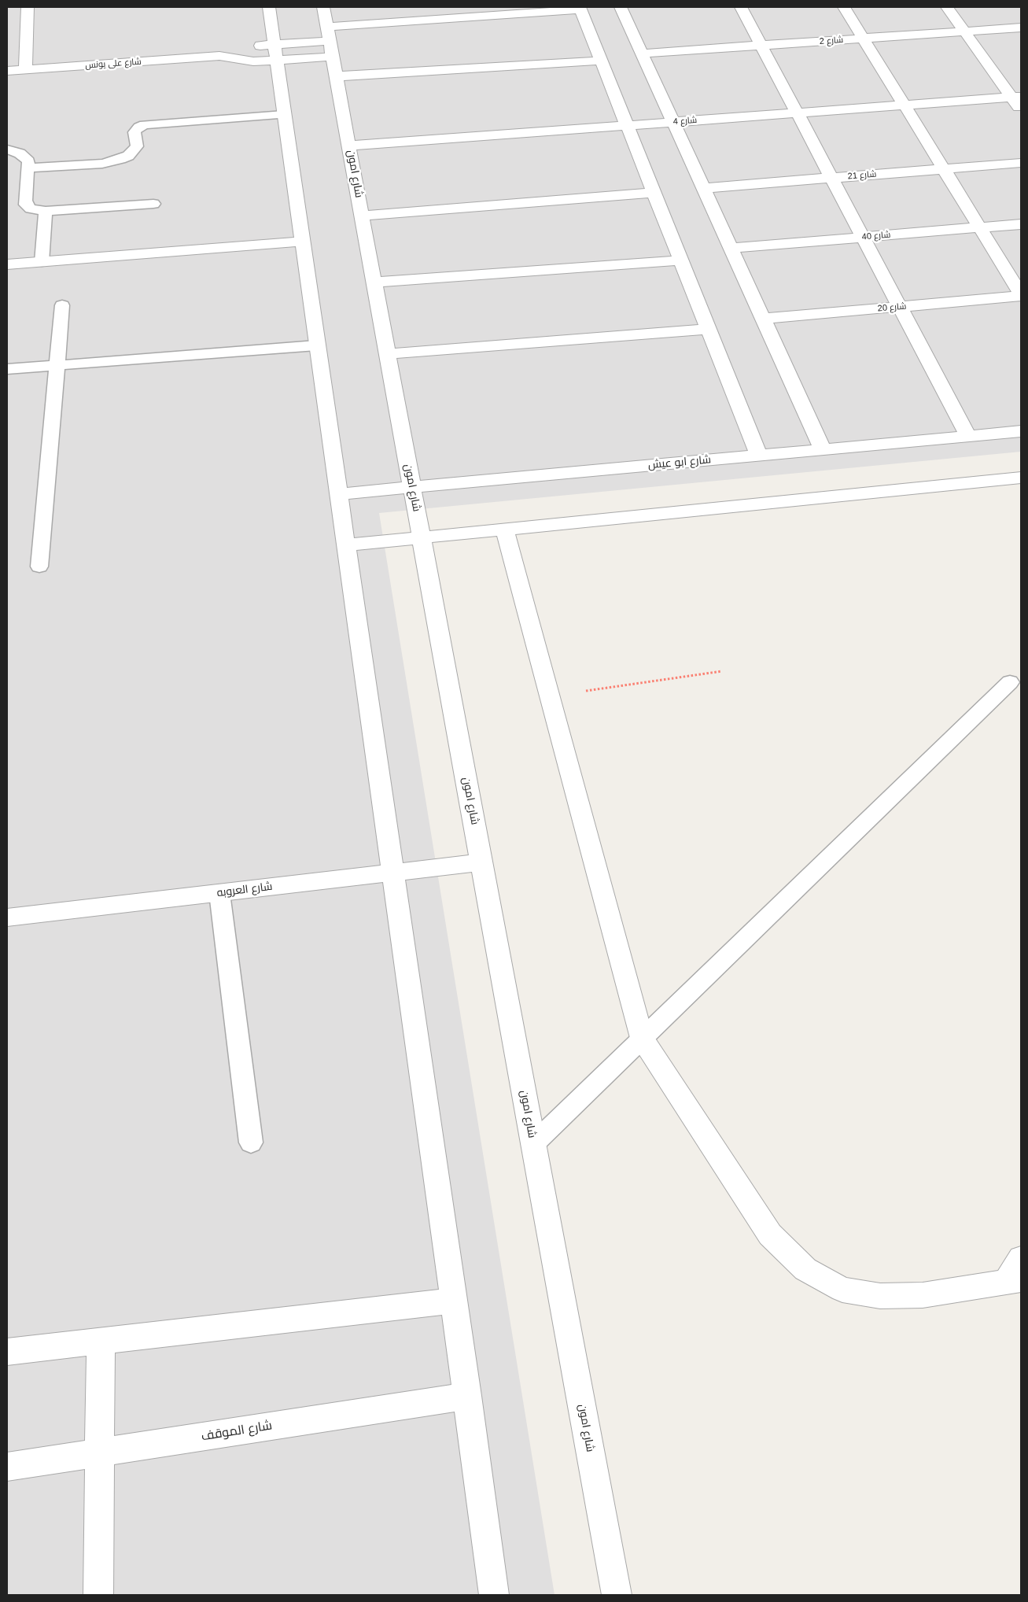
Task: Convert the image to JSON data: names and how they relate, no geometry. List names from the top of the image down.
{
  "streets": {
    "street": [
      "شارع 2",
      "شارع على يونس",
      "شارع 4",
      "شارع امون",
      "شارع 21",
      "شارع 40",
      "شارع 20",
      "شارع ابو عيش",
      "شارع العروبه",
      "شارع الموقف"
    ]
  },
  "crossings": [
    ["شارع على يونس", "شارع امون"],
    ["شارع 4", "شارع امون"],
    ["شارع امون", "شارع ابو عيش"],
    ["شارع امون", "شارع العروبه"]
  ]
}
